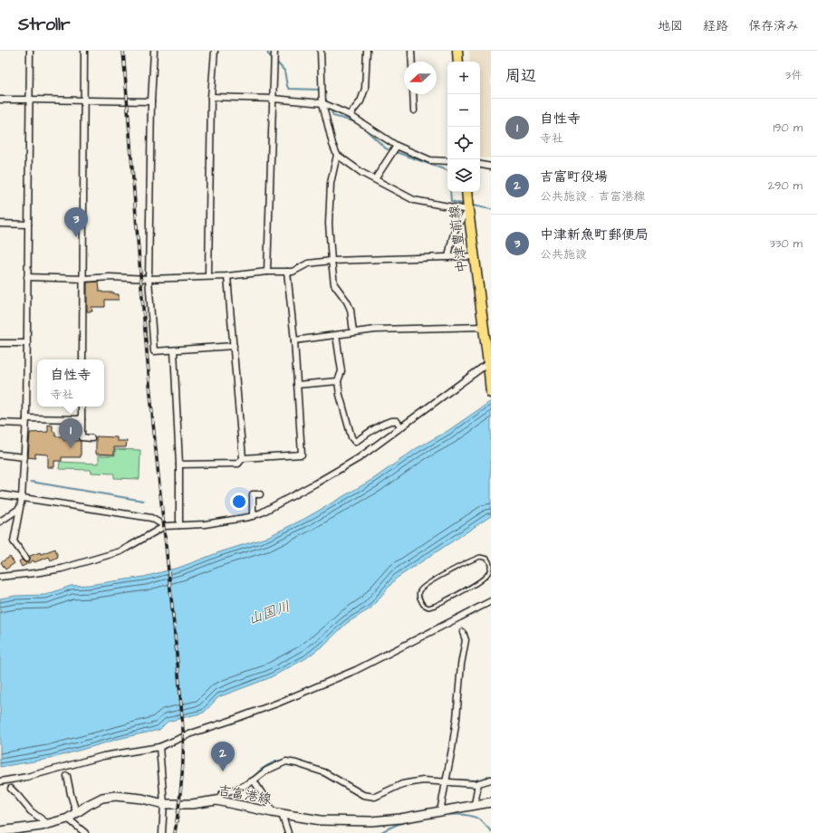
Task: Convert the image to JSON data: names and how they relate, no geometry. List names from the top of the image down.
{
  "streets": {
    "main road": ["中津豊前線", "吉富港線"]
  },
  "water": ["山国川"],
  "north": "left",
  "page": {
    "header": "Strollr",
    "nav": ["地図", "経路", "保存済み"],
    "heading": ["周辺", "3件"],
    "map_buttons": ["+", "−"],
    "list": [
      {
        "mark": "1",
        "name": "自性寺",
        "note": "寺社",
        "value": "190 m"
      },
      {
        "mark": "2",
        "name": "吉富町役場",
        "note": "公共施設 · 吉富港線",
        "value": "290 m"
      },
      {
        "mark": "3",
        "name": "中津新魚町郵便局",
        "note": "公共施設",
        "value": "330 m"
      }
    ],
    "pins": ["3", "1", "2"],
    "popup": ["自性寺", "寺社"]
  }
}
